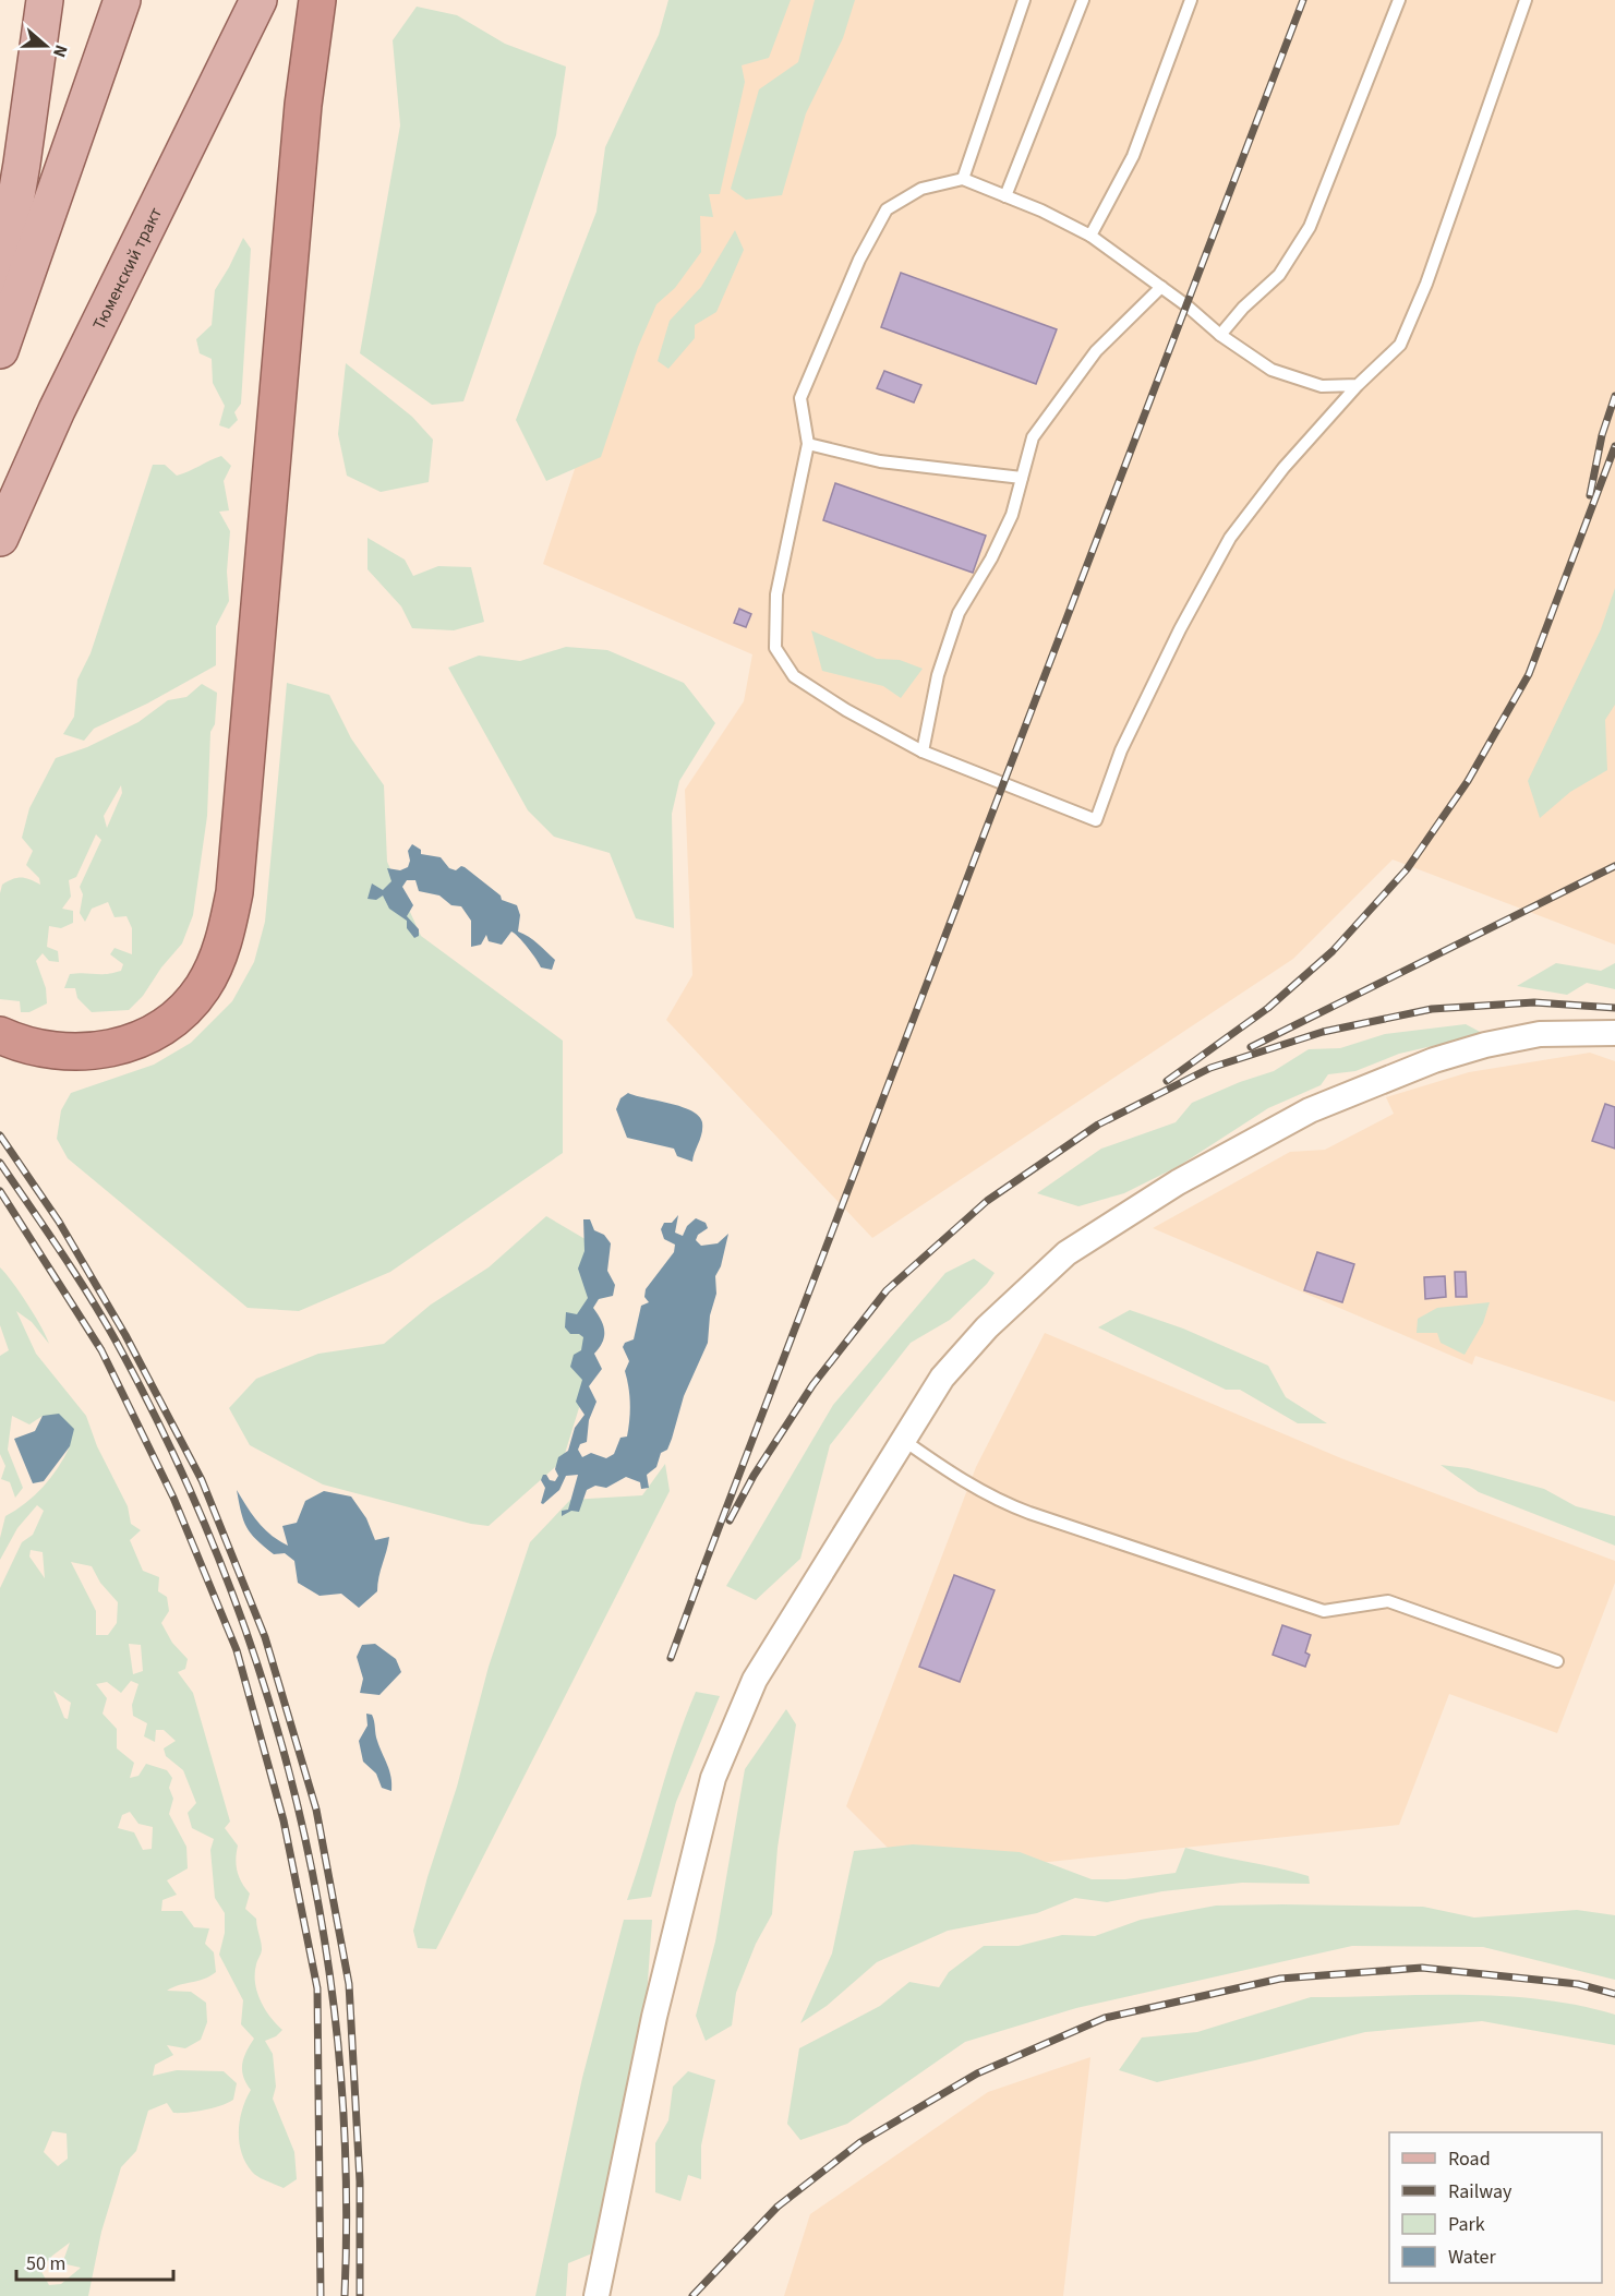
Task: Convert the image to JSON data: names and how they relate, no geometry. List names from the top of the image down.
{
  "streets": {
    "main road": ["Тюменский тракт"]
  },
  "legend": [
    "Road",
    "Railway",
    "Park",
    "Water"
  ],
  "scale_bar": "50 m",
  "north": "right"
}
